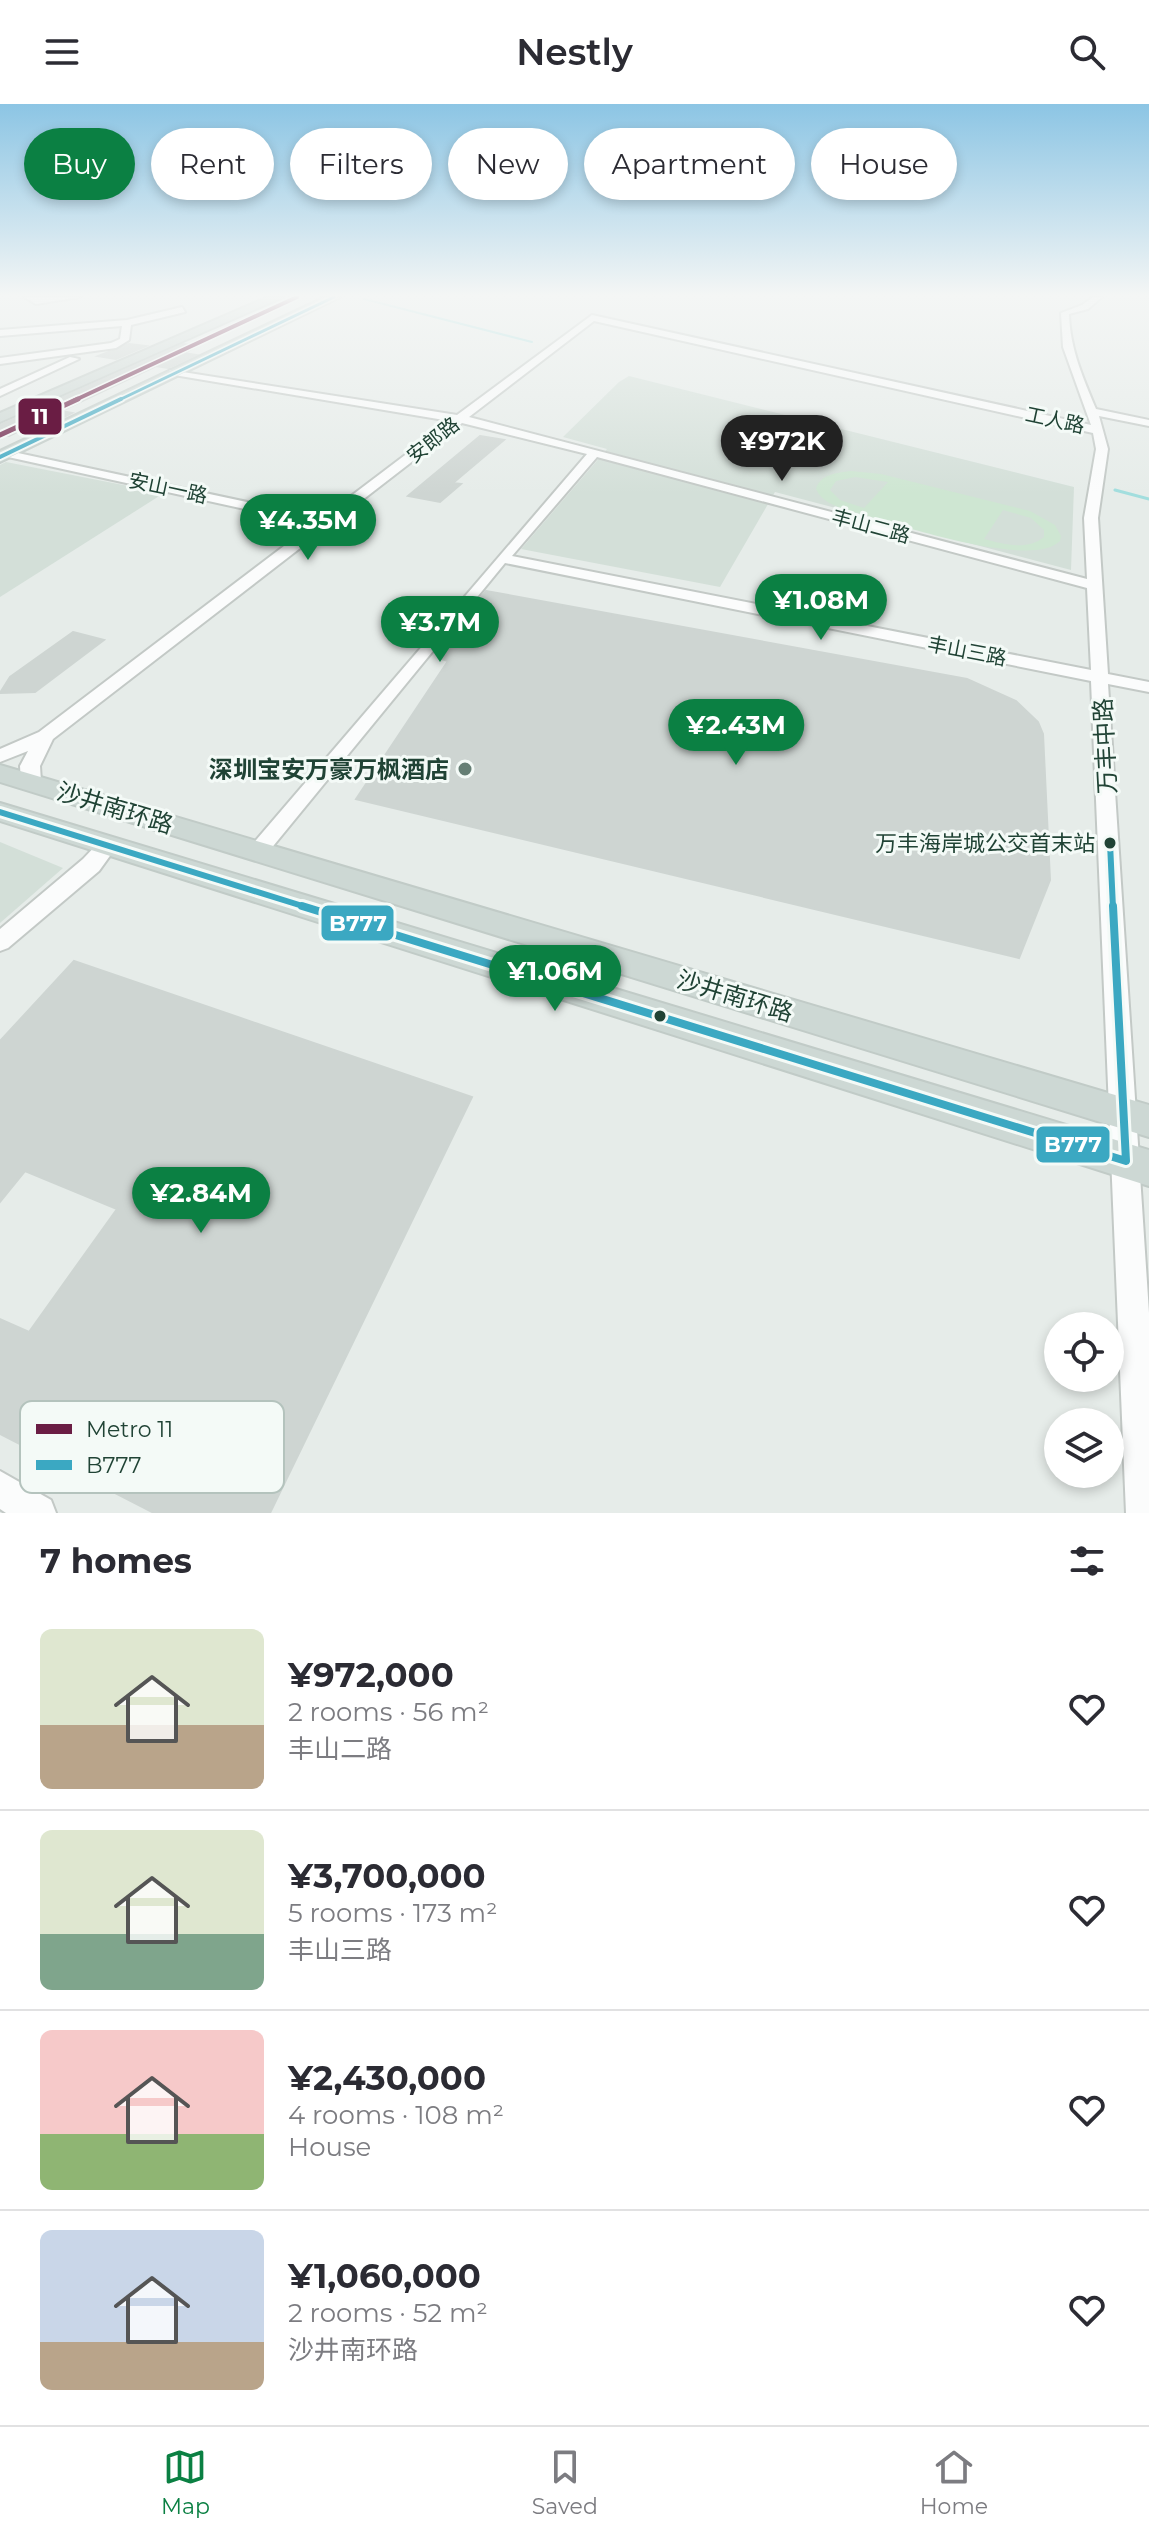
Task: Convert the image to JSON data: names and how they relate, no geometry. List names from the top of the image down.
{
  "streets": {
    "main road": ["沙井南环路"],
    "street": [
      "工人路",
      "安郎路",
      "安山一路",
      "丰山二路",
      "丰山三路",
      "万丰中路"
    ]
  },
  "crossings": [
    ["工人路", "万丰中路"],
    ["安郎路", "安山一路"],
    ["安郎路", "丰山二路"],
    ["丰山二路", "万丰中路"],
    ["丰山三路", "万丰中路"],
    ["万丰中路", "沙井南环路"]
  ],
  "places": ["深圳宝安万豪万枫酒店", "万丰海岸城公交首末站"],
  "lines": ["metro line 11", "transit line B777"],
  "legend": ["Metro 11", "B777"],
  "page": {
    "header": "Nestly",
    "chip": [
      "Buy",
      "Rent",
      "Filters",
      "New",
      "Apartment",
      "House"
    ],
    "price": [
      "¥972K",
      "¥4.35M",
      "¥1.08M",
      "¥3.7M",
      "¥2.43M",
      "¥1.06M",
      "¥2.84M"
    ],
    "heading": "7 homes",
    "list": [
      {
        "name": "¥972,000",
        "note": "2 rooms · 56 m² · 丰山二路"
      },
      {
        "name": "¥3,700,000",
        "note": "5 rooms · 173 m² · 丰山三路"
      },
      {
        "name": "¥2,430,000",
        "note": "4 rooms · 108 m² · House"
      },
      {
        "name": "¥1,060,000",
        "note": "2 rooms · 52 m² · 沙井南环路"
      }
    ],
    "tabs": ["Map", "Saved", "Home"]
  }
}
